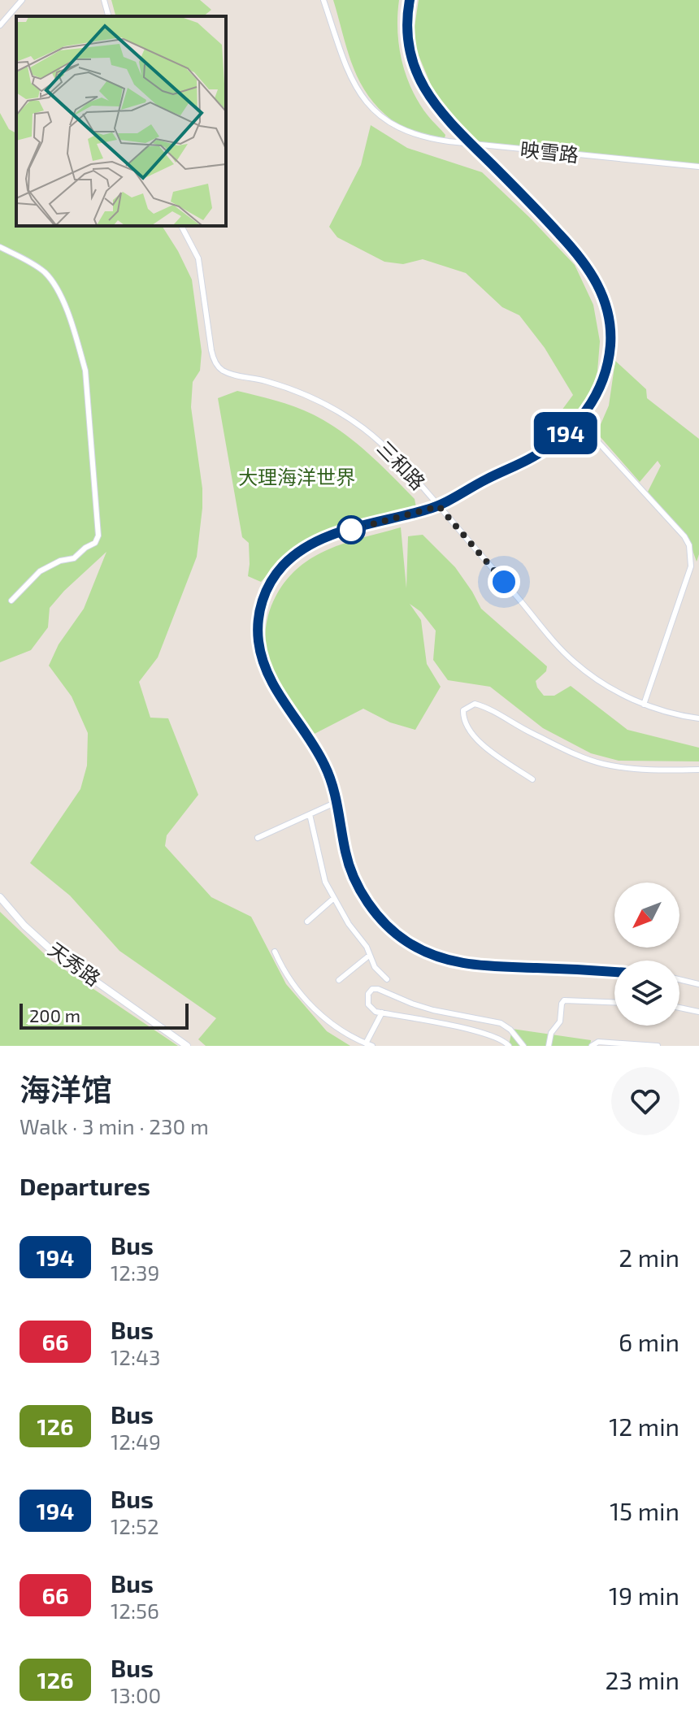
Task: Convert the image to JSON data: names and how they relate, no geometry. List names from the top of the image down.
{
  "streets": {
    "main road": ["天秀路"],
    "street": ["映雪路", "三和路"]
  },
  "parks": ["大理海洋世界"],
  "lines": ["bus line 194"],
  "scale_bar": "200 m",
  "north": "bottom left",
  "page": {
    "on_map": "194",
    "scale": "200 m",
    "heading": [
      ["海洋馆", "Walk · 3 min · 230 m"],
      "Departures"
    ],
    "list": [
      {
        "mark": "194",
        "name": "Bus",
        "note": "12:39",
        "value": "2 min"
      },
      {
        "mark": "66",
        "name": "Bus",
        "note": "12:43",
        "value": "6 min"
      },
      {
        "mark": "126",
        "name": "Bus",
        "note": "12:49",
        "value": "12 min"
      },
      {
        "mark": "194",
        "name": "Bus",
        "note": "12:52",
        "value": "15 min"
      },
      {
        "mark": "66",
        "name": "Bus",
        "note": "12:56",
        "value": "19 min"
      },
      {
        "mark": "126",
        "name": "Bus",
        "note": "13:00",
        "value": "23 min"
      }
    ]
  }
}
